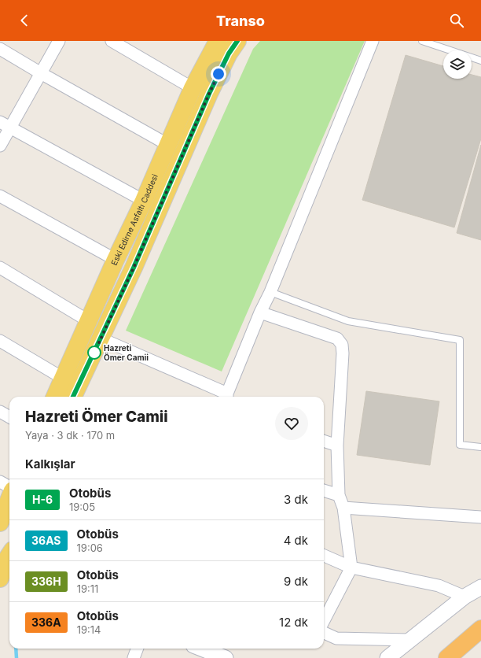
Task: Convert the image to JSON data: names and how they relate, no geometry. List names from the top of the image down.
{
  "streets": {
    "main road": ["Eski Edirne Asfaltı Caddesi"]
  },
  "places": ["Hazreti Ömer Camii"],
  "lines": ["bus line H-6"],
  "page": {
    "header": "Transo",
    "heading": [
      ["Hazreti Ömer Camii", "Yaya · 3 dk · 170 m"],
      "Kalkışlar"
    ],
    "list": [
      {
        "mark": "H-6",
        "name": "Otobüs",
        "note": "19:05",
        "value": "3 dk"
      },
      {
        "mark": "36AS",
        "name": "Otobüs",
        "note": "19:06",
        "value": "4 dk"
      },
      {
        "mark": "336H",
        "name": "Otobüs",
        "note": "19:11",
        "value": "9 dk"
      },
      {
        "mark": "336A",
        "name": "Otobüs",
        "note": "19:14",
        "value": "12 dk"
      }
    ]
  }
}
